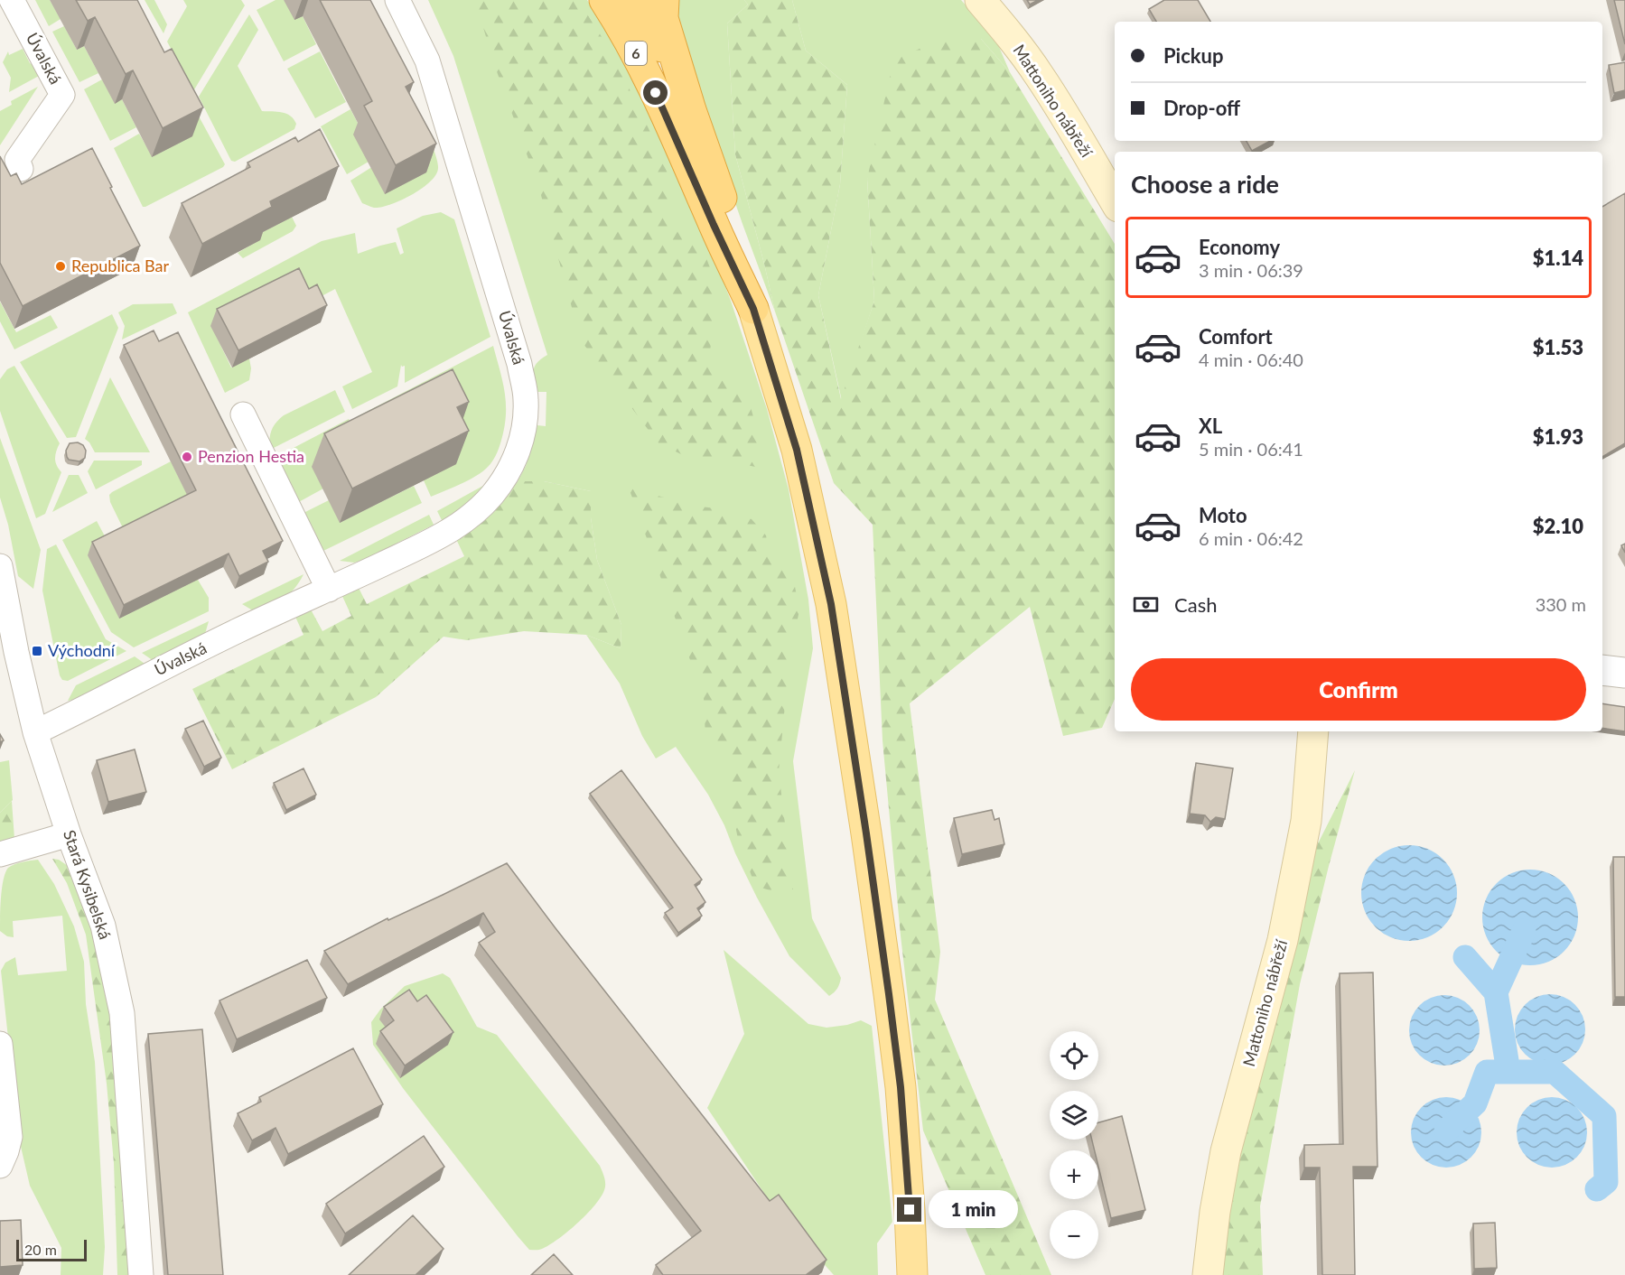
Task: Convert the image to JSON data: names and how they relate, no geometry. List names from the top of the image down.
{
  "streets": {
    "highway": ["6"],
    "main road": ["Mattoniho nábřeží"],
    "street": ["Úvalská", "Stará Kysibelská"]
  },
  "crossings": [
    ["Úvalská", "Stará Kysibelská"]
  ],
  "places": {
    "other": ["Republica Bar", "Penzion Hestia"],
    "transit": ["Východní"]
  },
  "scale_bar": "20 m",
  "page": {
    "banner": ["Pickup", "Drop-off"],
    "heading": "Choose a ride",
    "list": [
      {
        "name": "Economy",
        "note": "3 min · 06:39",
        "value": "$1.14"
      },
      {
        "name": "Comfort",
        "note": "4 min · 06:40",
        "value": "$1.53"
      },
      {
        "name": "XL",
        "note": "5 min · 06:41",
        "value": "$1.93"
      },
      {
        "name": "Moto",
        "note": "6 min · 06:42",
        "value": "$2.10"
      }
    ],
    "pay": ["Cash", "330 m"],
    "buttons": "Confirm",
    "map_buttons": ["+", "−"],
    "bubble": "1 min",
    "scale": "20 m"
  }
}
